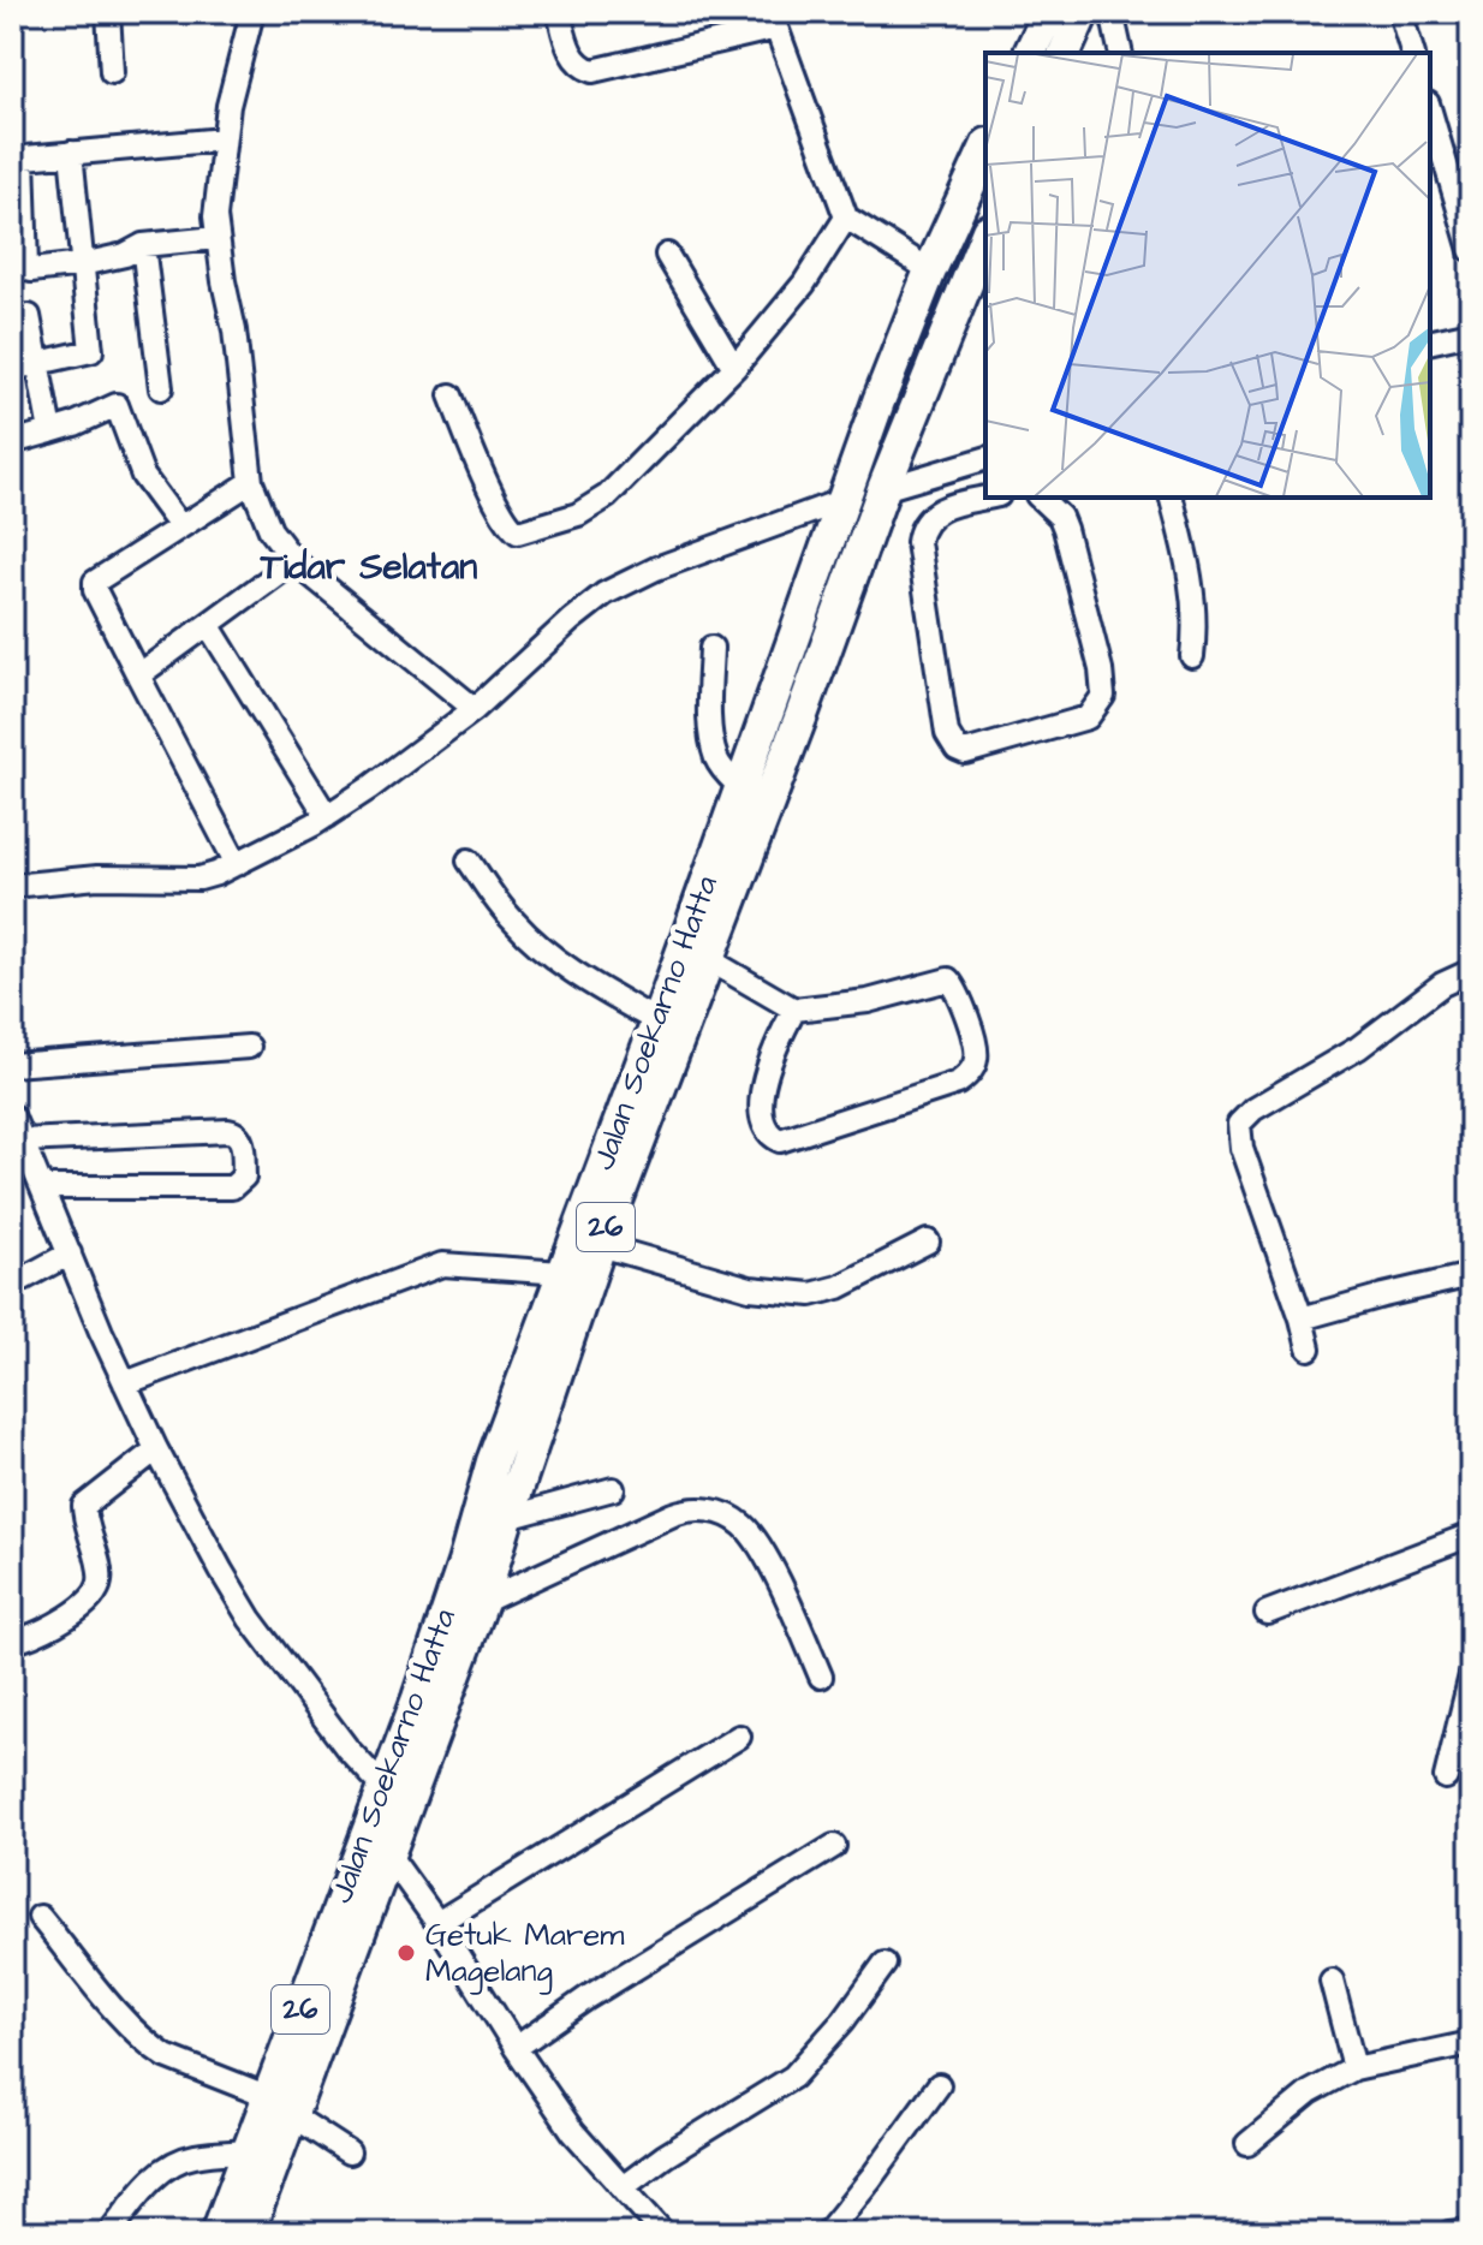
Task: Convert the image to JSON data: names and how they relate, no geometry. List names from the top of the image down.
{
  "streets": {
    "highway": ["Jalan Soekarno Hatta", "26"]
  },
  "districts": ["Tidar Selatan"],
  "places": ["Getuk Marem Magelang"]
}
